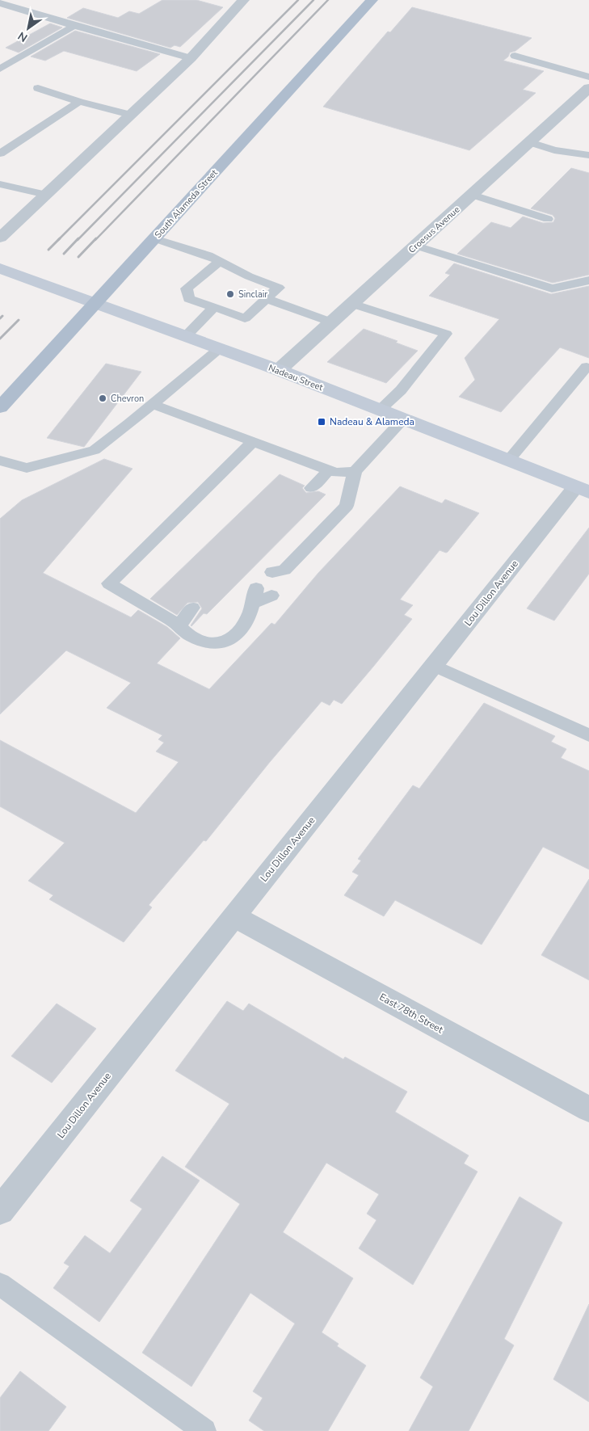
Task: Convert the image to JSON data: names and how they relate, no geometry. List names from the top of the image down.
{
  "streets": {
    "main road": ["South Alameda Street", "Nadeau Street"],
    "street": ["Croesus Avenue", "Lou Dillon Avenue", "East 78th Street"]
  },
  "crossings": [
    ["South Alameda Street", "Nadeau Street"],
    ["Croesus Avenue", "Nadeau Street"],
    ["Nadeau Street", "Lou Dillon Avenue"],
    ["Lou Dillon Avenue", "East 78th Street"]
  ],
  "places": {
    "other": ["Sinclair", "Chevron"],
    "transit": ["Nadeau & Alameda"]
  },
  "north": "bottom left"
}
